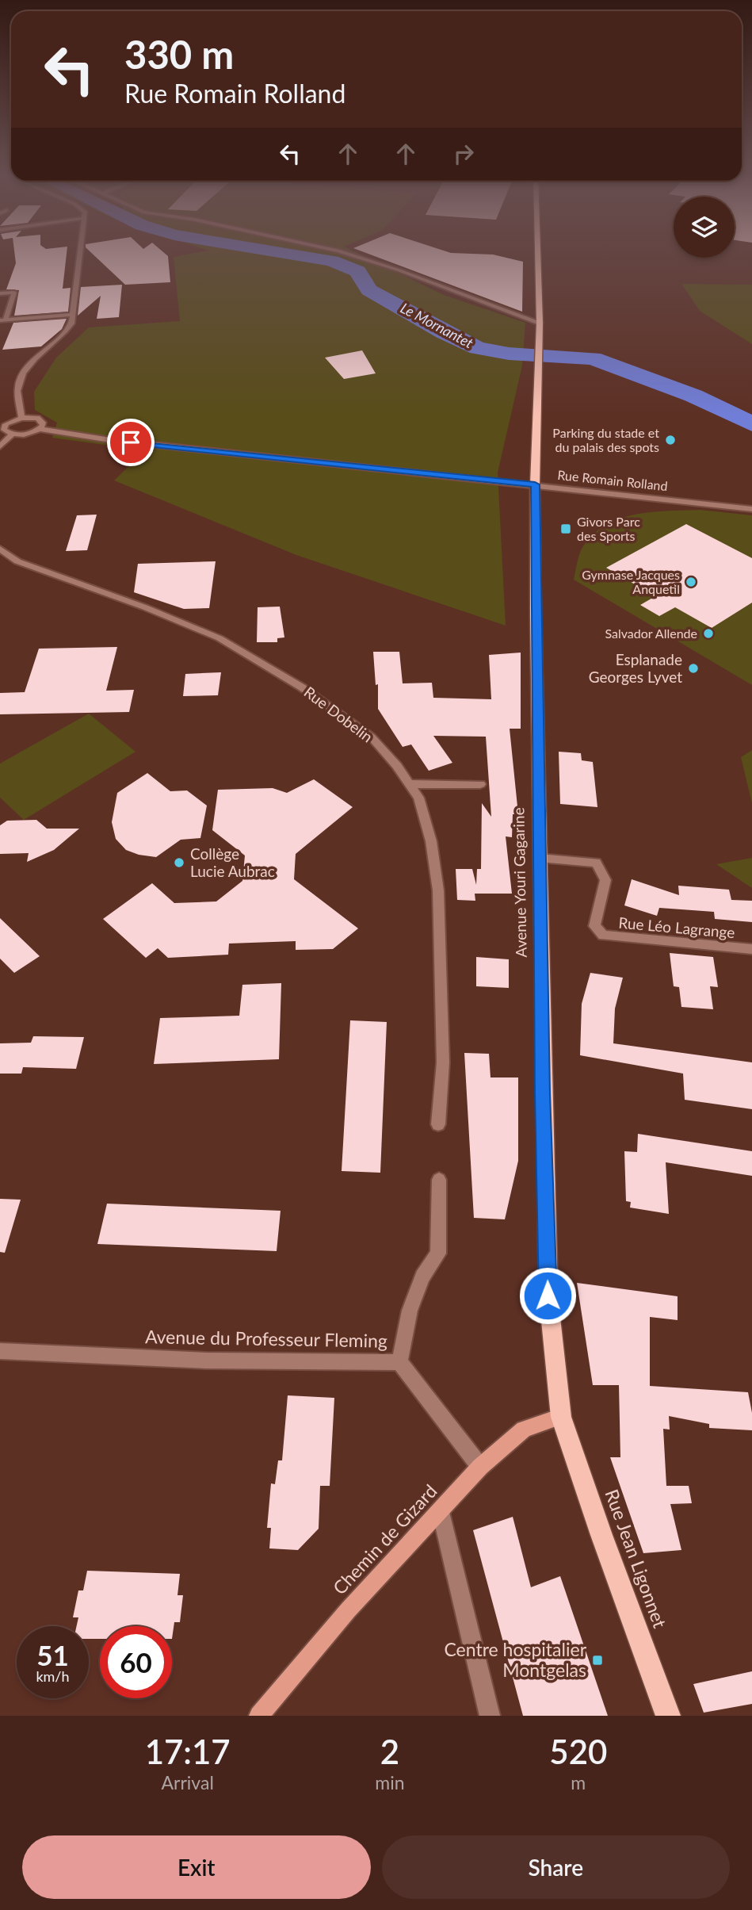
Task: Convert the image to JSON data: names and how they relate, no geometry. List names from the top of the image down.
{
  "streets": {
    "main road": ["Avenue Youri Gagarine", "Rue Jean Ligonnet"],
    "street": [
      "Rue Romain Rolland",
      "Rue Dobelin",
      "Rue Léo Lagrange",
      "Avenue du Professeur Fleming",
      "Chemin de Gizard"
    ]
  },
  "crossings": [
    ["Rue Romain Rolland", "Avenue Youri Gagarine"],
    ["Avenue Youri Gagarine", "Rue Léo Lagrange"],
    ["Avenue Youri Gagarine", "Chemin de Gizard"],
    ["Avenue Youri Gagarine", "Rue Jean Ligonnet"],
    ["Avenue du Professeur Fleming", "Chemin de Gizard"],
    ["Chemin de Gizard", "Rue Jean Ligonnet"]
  ],
  "water": ["Le Mornantet"],
  "places": {
    "other": [
      "Parking du stade et du palais des spots",
      "Gymnase Jacques Anquetil",
      "Salvador Allende",
      "Esplanade Georges Lyvet",
      "Collège Lucie Aubrac"
    ],
    "transit": ["Givors Parc des Sports", "Centre hospitalier Montgelas"]
  },
  "page": {
    "turn": ["330 m", "Rue Romain Rolland"],
    "speed": "51 km/h",
    "limit": "60",
    "eta": [
      "17:17",
      "Arrival",
      "2",
      "min",
      "520",
      "m"
    ],
    "buttons": ["Exit", "Share"]
  }
}
